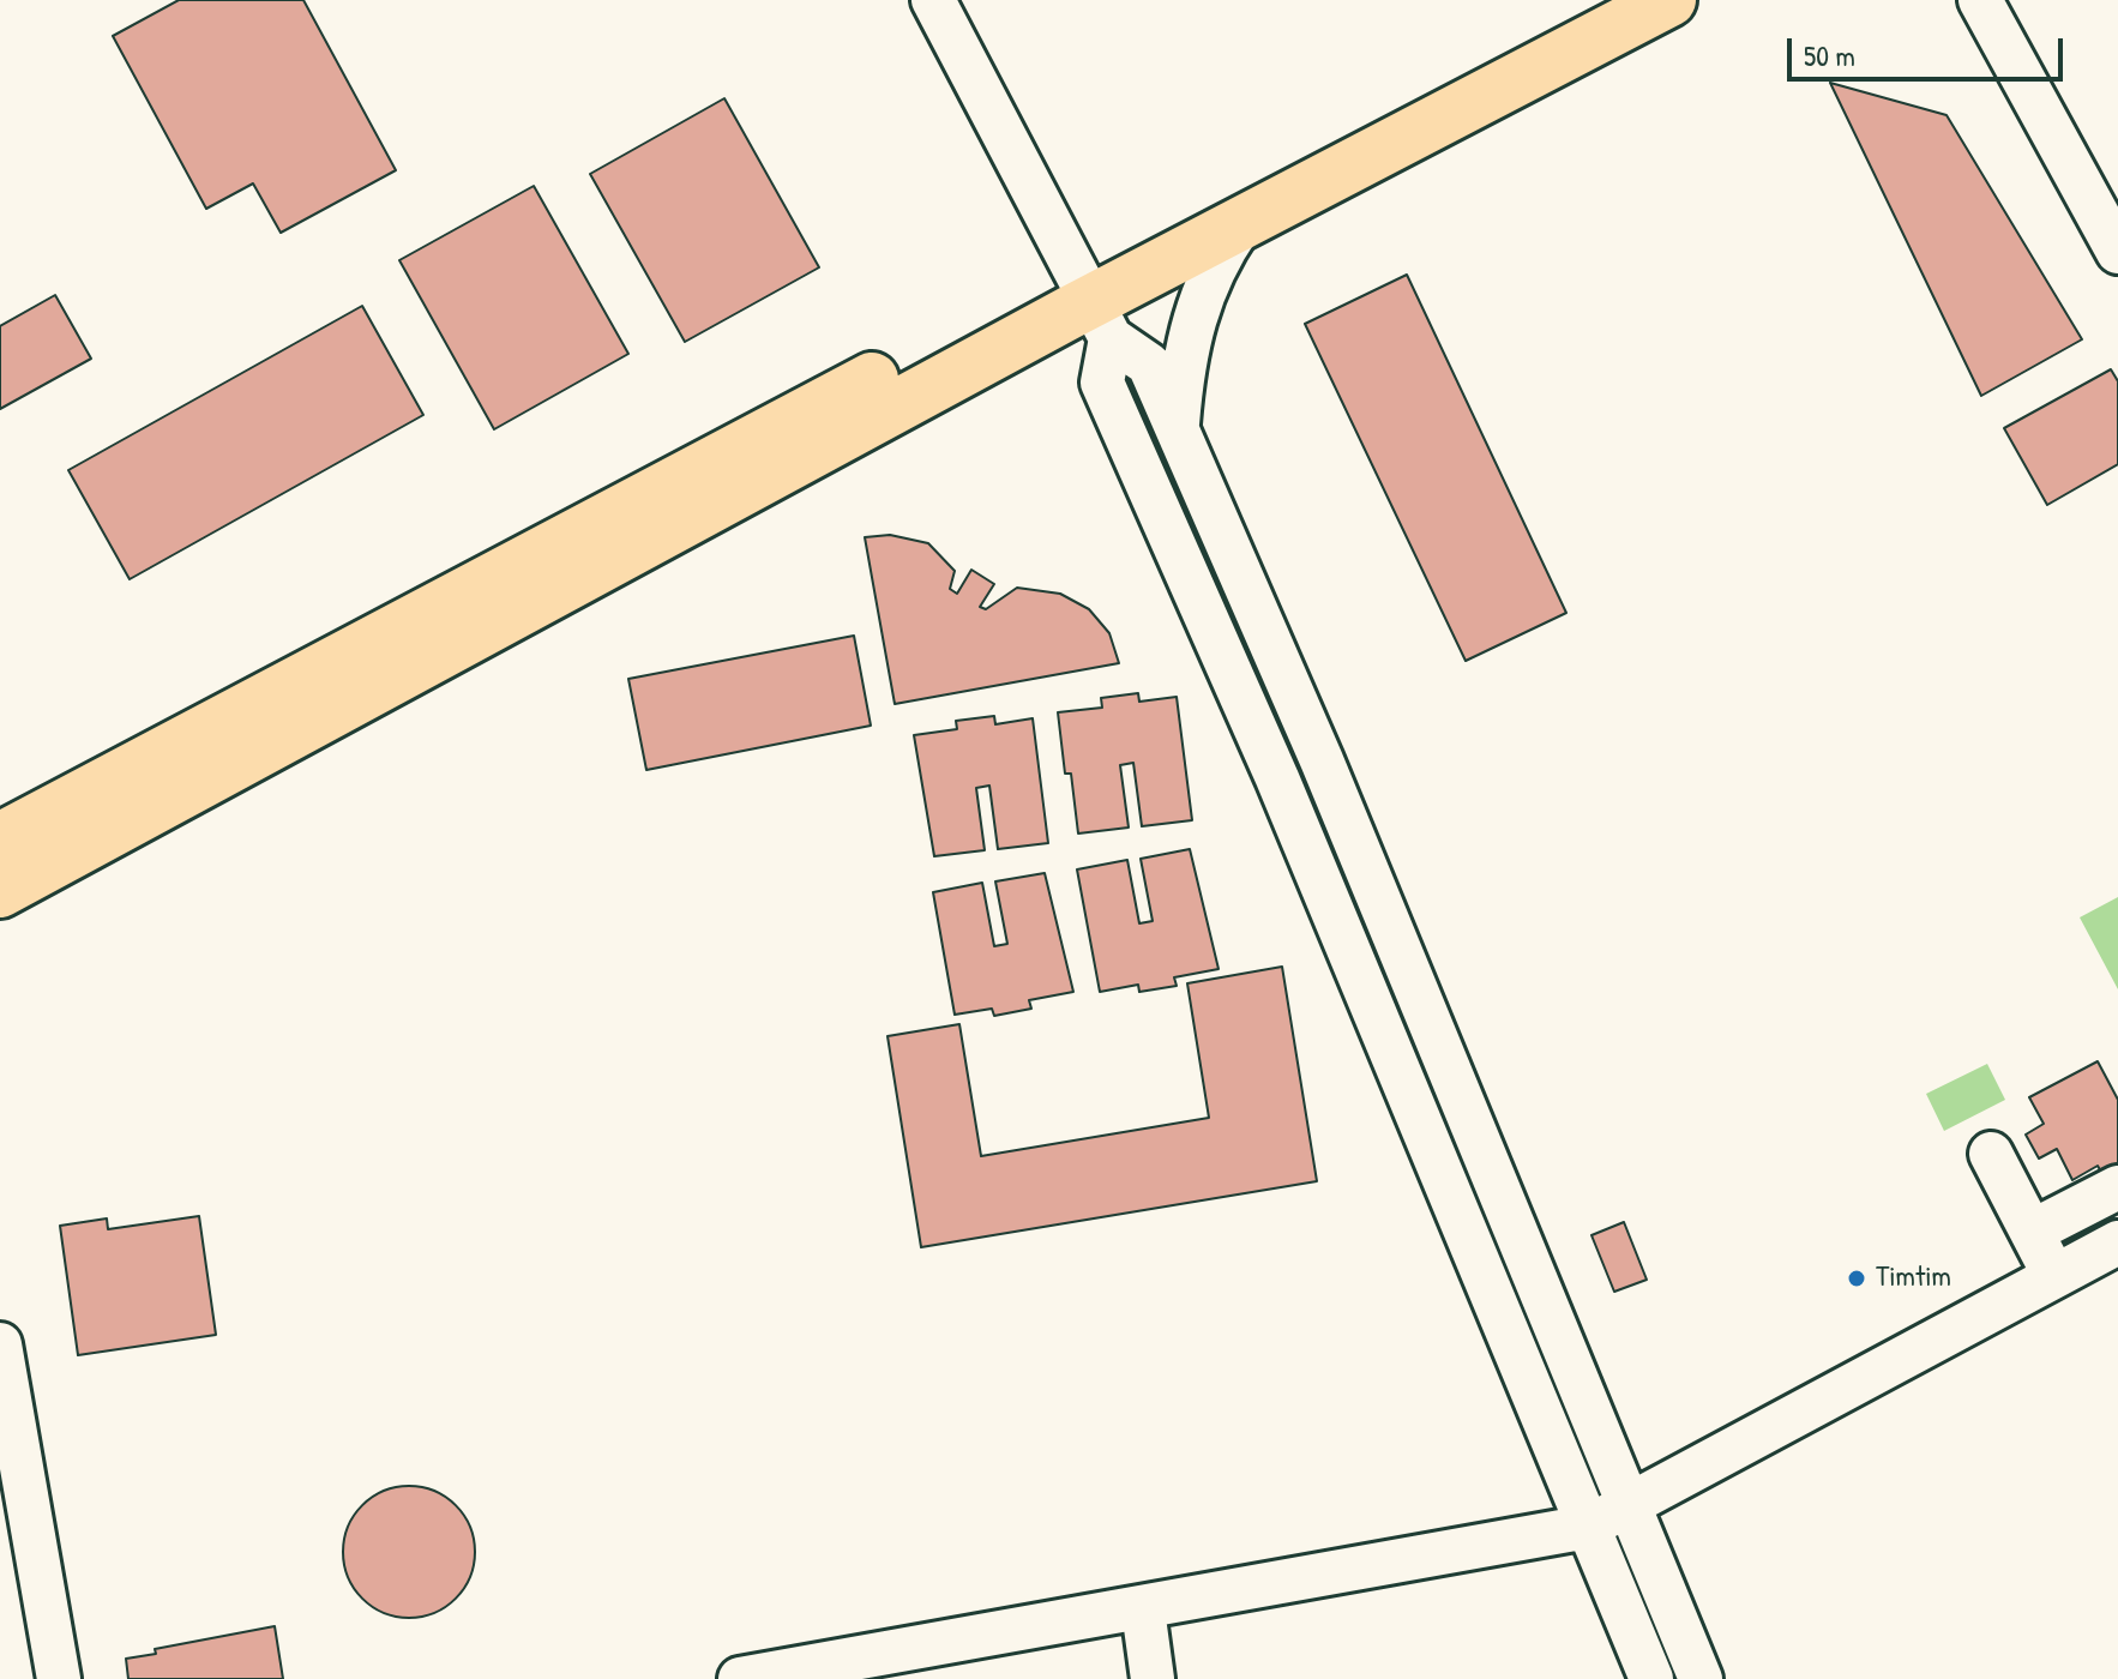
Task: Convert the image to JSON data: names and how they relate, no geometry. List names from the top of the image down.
{
  "places": ["Timtim"],
  "scale_bar": "50 m"
}
